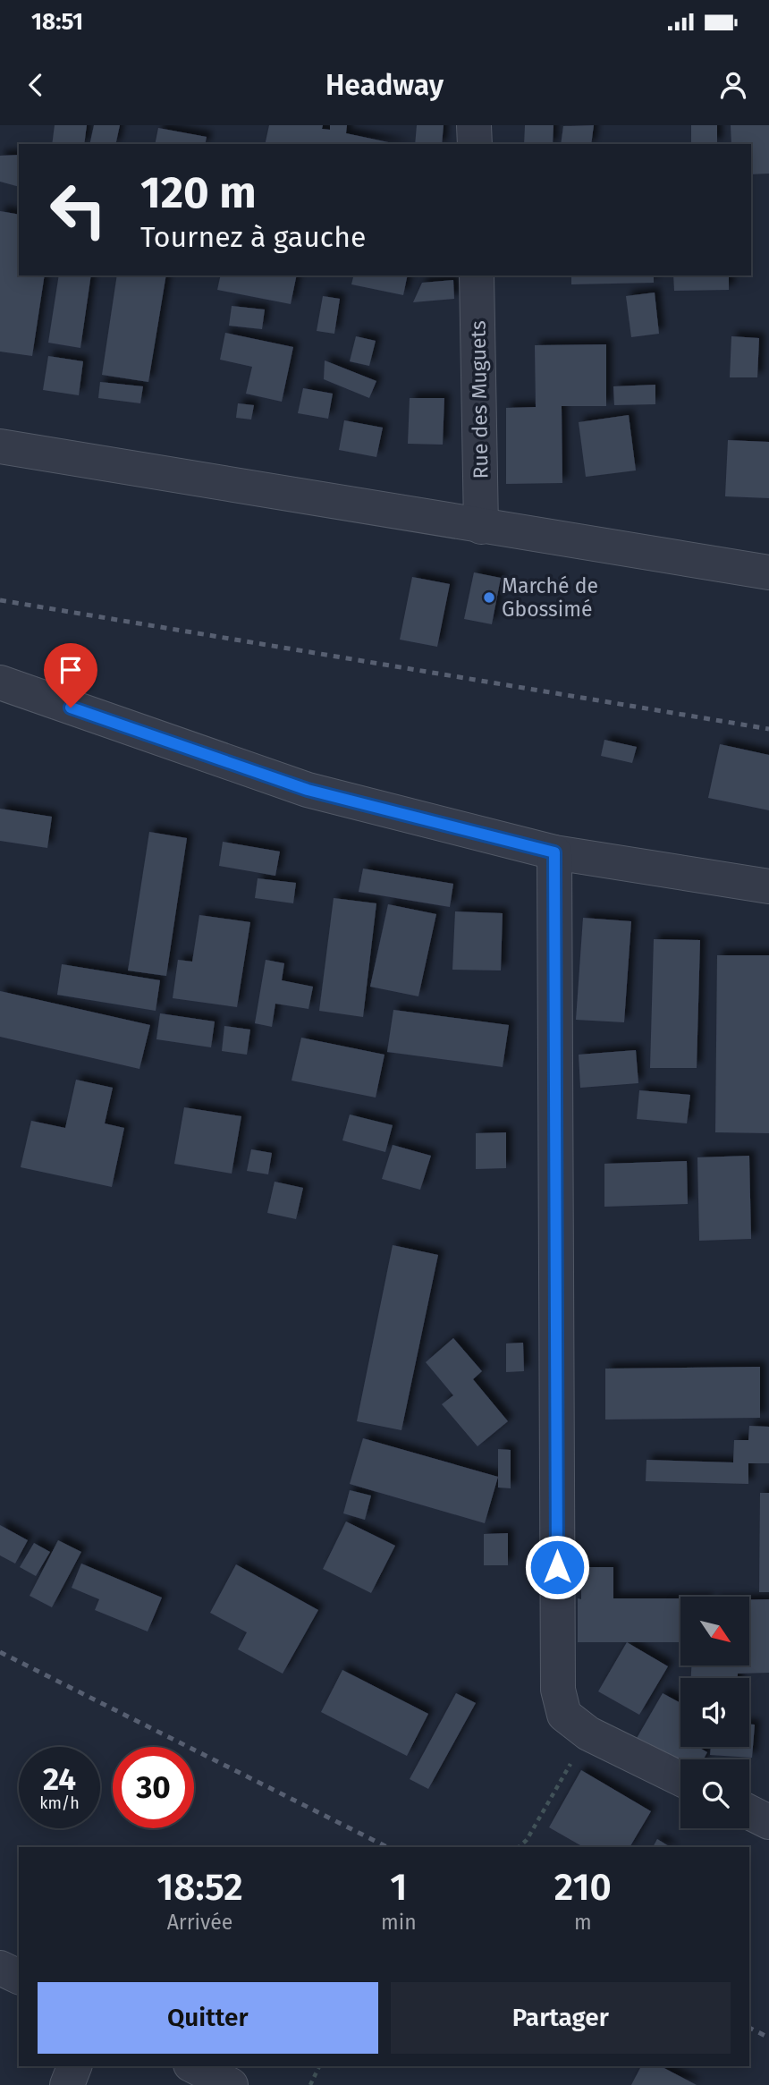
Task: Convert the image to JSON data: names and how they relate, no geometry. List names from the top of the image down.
{
  "streets": {
    "street": ["Rue des Muguets"]
  },
  "places": ["Marché de Gbossimé"],
  "north": "bottom right",
  "page": {
    "status": "18:51",
    "header": "Headway",
    "turn": ["120 m", "Tournez à gauche"],
    "speed": "24 km/h",
    "limit": "30",
    "eta": [
      "18:52",
      "Arrivée",
      "1",
      "min",
      "210",
      "m"
    ],
    "buttons": ["Quitter", "Partager"]
  }
}
